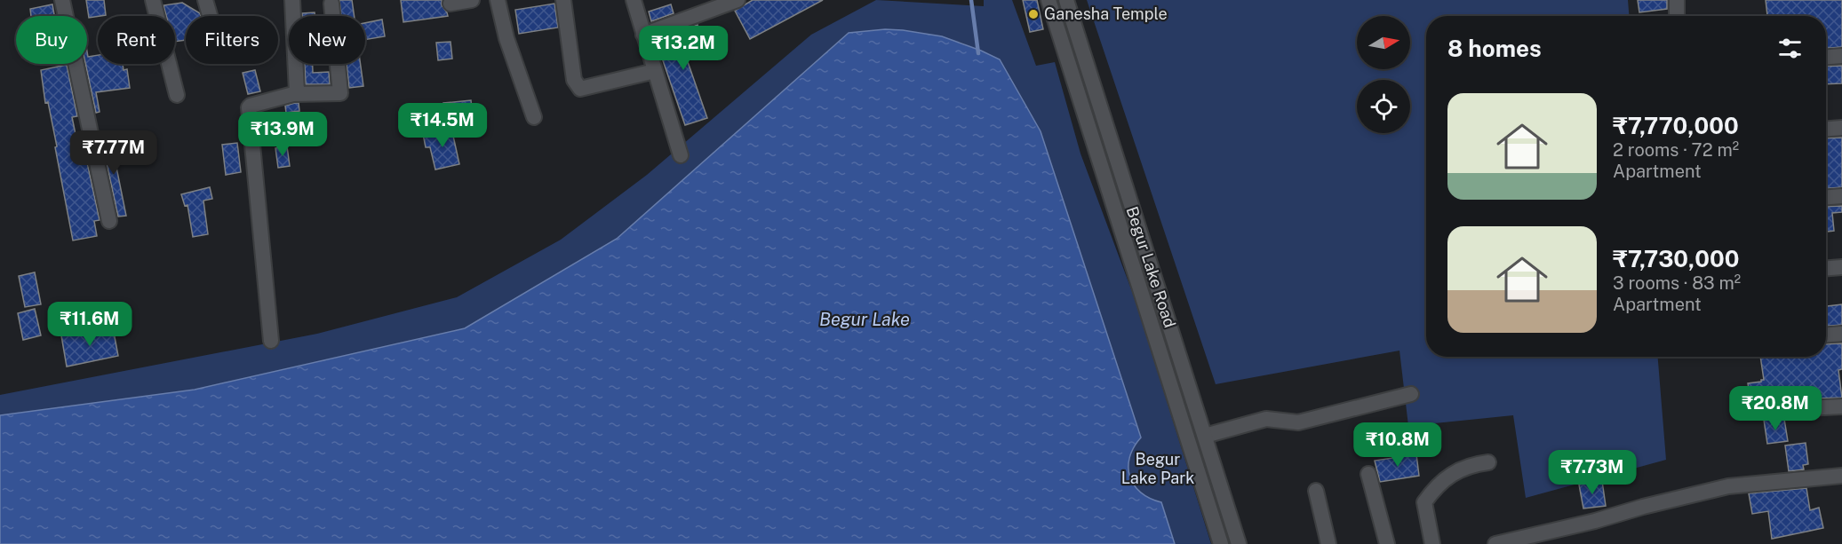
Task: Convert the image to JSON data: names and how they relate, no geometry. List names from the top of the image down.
{
  "streets": {
    "street": ["Begur Lake Road"]
  },
  "water": ["Begur Lake"],
  "parks": ["Begur Lake Park"],
  "places": ["Ganesha Temple"],
  "north": "right",
  "page": {
    "chip": [
      "Buy",
      "Rent",
      "Filters",
      "New"
    ],
    "heading": "8 homes",
    "price": [
      "₹13.2M",
      "₹14.5M",
      "₹13.9M",
      "₹7.77M",
      "₹11.6M",
      "₹20.8M",
      "₹10.8M",
      "₹7.73M"
    ],
    "list": [
      {
        "name": "₹7,770,000",
        "note": "2 rooms · 72 m² · Apartment"
      },
      {
        "name": "₹7,730,000",
        "note": "3 rooms · 83 m² · Apartment"
      }
    ]
  }
}
